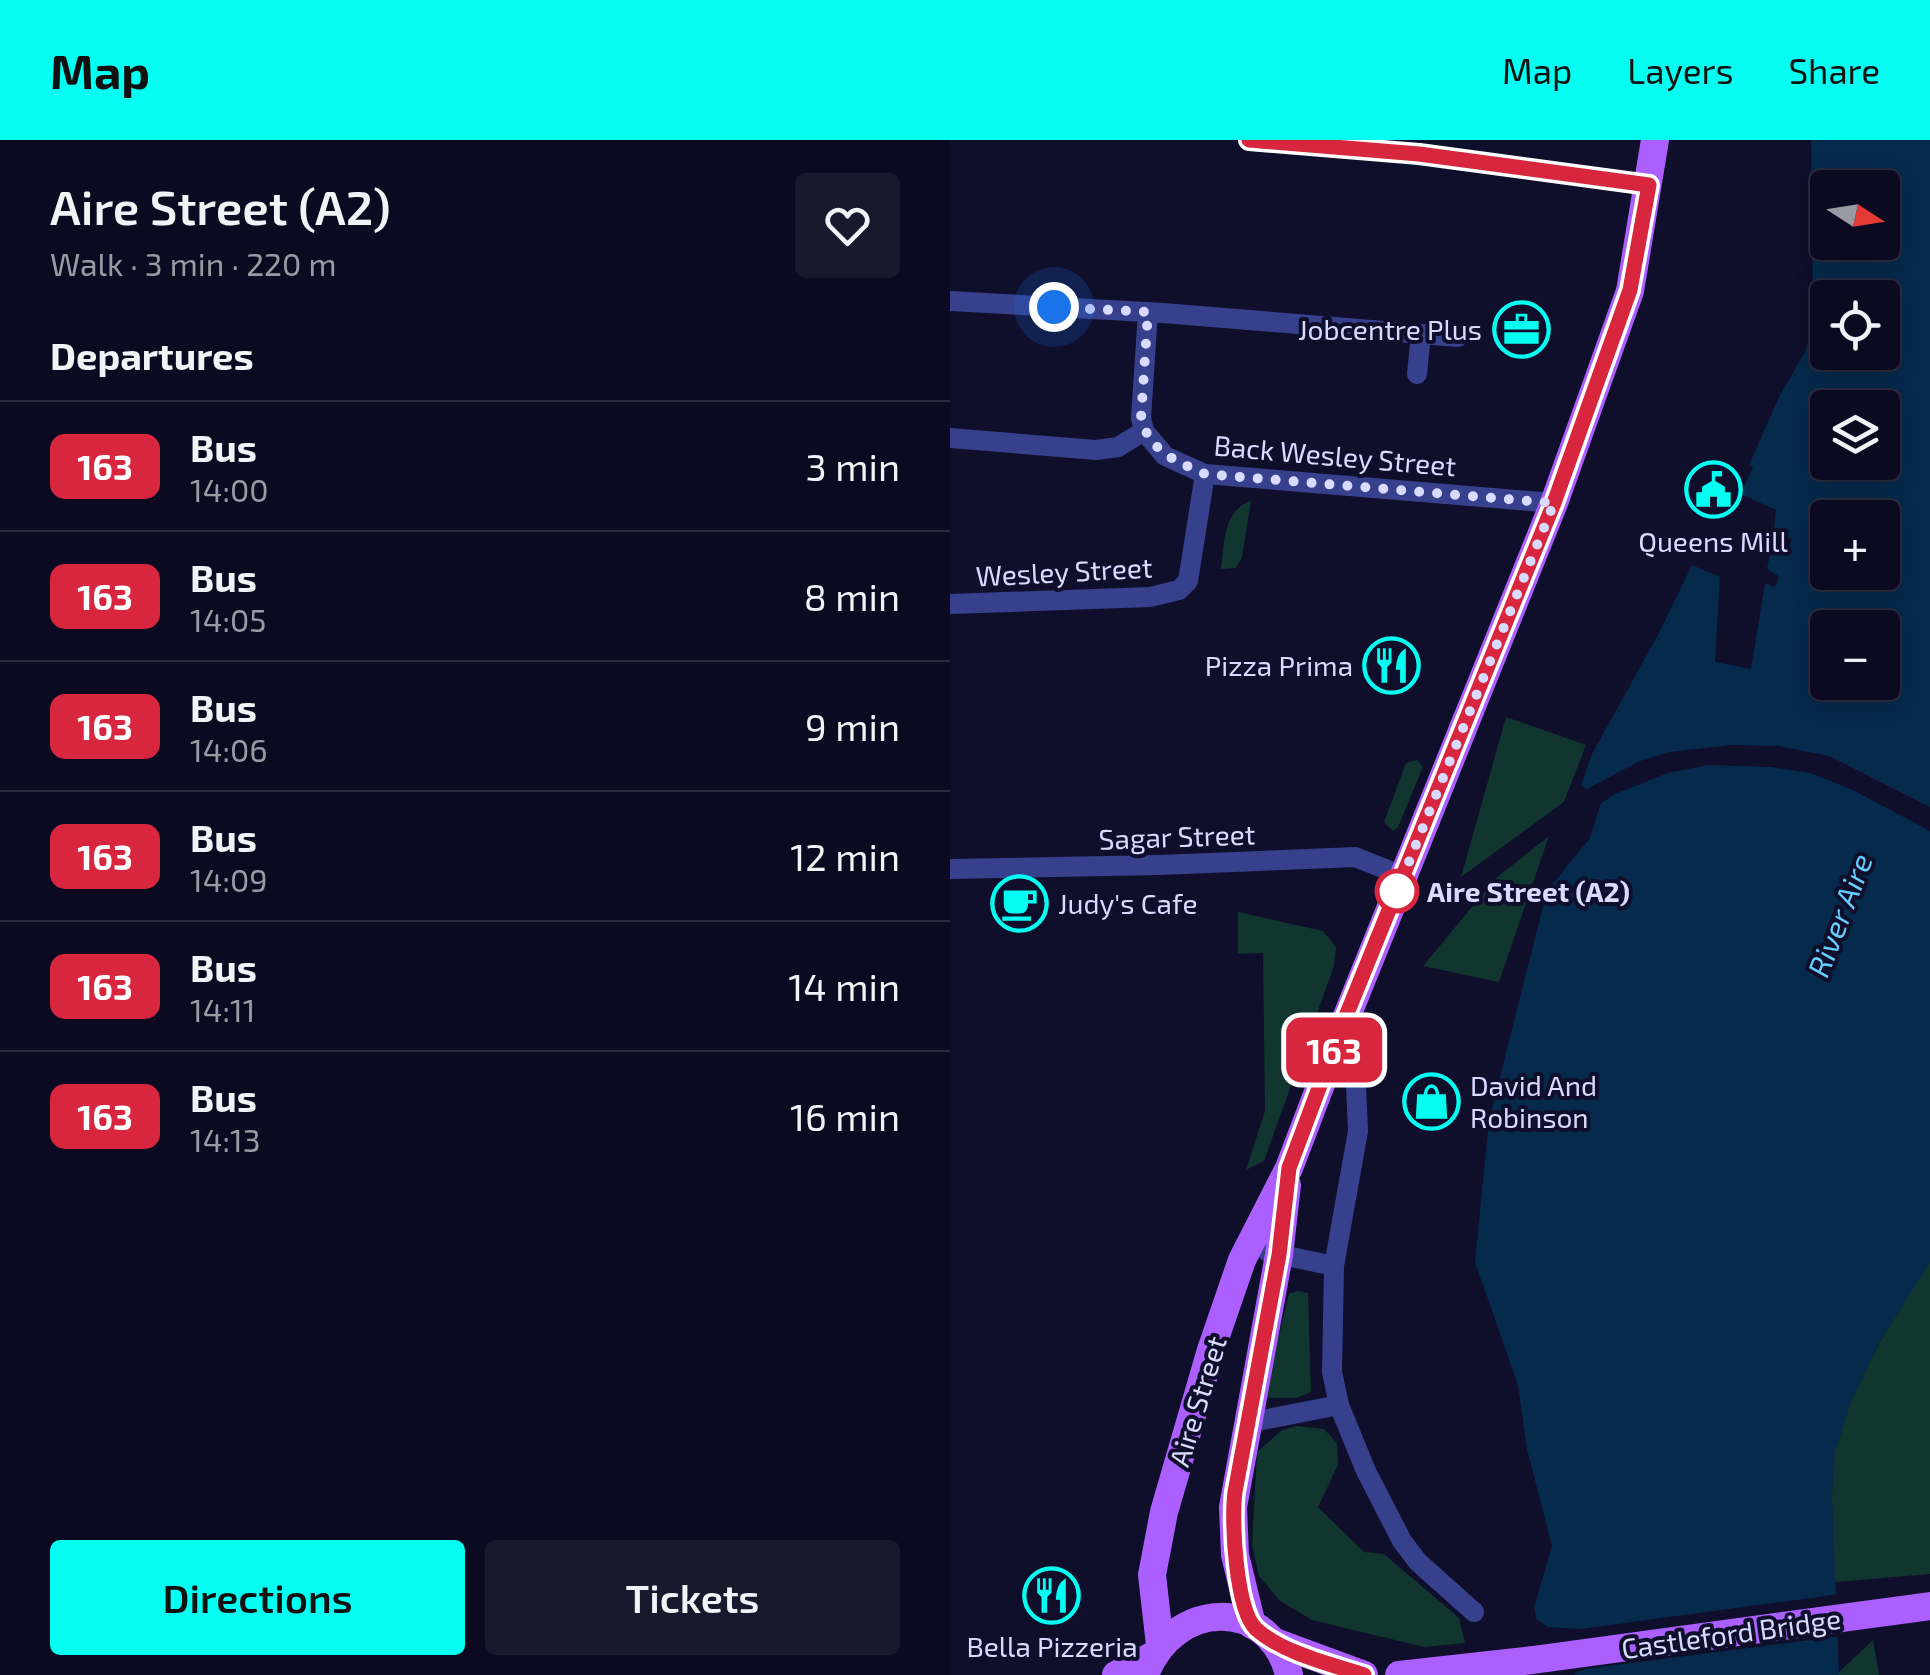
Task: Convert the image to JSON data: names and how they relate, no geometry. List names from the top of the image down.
{
  "streets": {
    "main road": ["Aire Street", "Castleford Bridge"],
    "street": ["Back Wesley Street", "Wesley Street", "Sagar Street"]
  },
  "crossings": [
    ["Back Wesley Street", "Wesley Street"],
    ["Back Wesley Street", "Aire Street"],
    ["Sagar Street", "Aire Street"]
  ],
  "water": ["River Aire"],
  "places": {
    "office": ["Jobcentre Plus"],
    "public building": ["Queens Mill"],
    "restaurant": ["Pizza Prima", "Bella Pizzeria"],
    "other": ["Aire Street (A2)"],
    "cafe": ["Judy's Cafe"],
    "shop": ["David And Robinson"]
  },
  "lines": ["bus line 163"],
  "north": "right",
  "page": {
    "header": "Map",
    "nav": ["Map", "Layers", "Share"],
    "heading": [
      ["Aire Street (A2)", "Walk · 3 min · 220 m"],
      "Departures"
    ],
    "on_map": "163",
    "map_buttons": ["+", "−"],
    "list": [
      {
        "mark": "163",
        "name": "Bus",
        "note": "14:00",
        "value": "3 min"
      },
      {
        "mark": "163",
        "name": "Bus",
        "note": "14:05",
        "value": "8 min"
      },
      {
        "mark": "163",
        "name": "Bus",
        "note": "14:06",
        "value": "9 min"
      },
      {
        "mark": "163",
        "name": "Bus",
        "note": "14:09",
        "value": "12 min"
      },
      {
        "mark": "163",
        "name": "Bus",
        "note": "14:11",
        "value": "14 min"
      },
      {
        "mark": "163",
        "name": "Bus",
        "note": "14:13",
        "value": "16 min"
      }
    ],
    "buttons": ["Directions", "Tickets"]
  }
}
